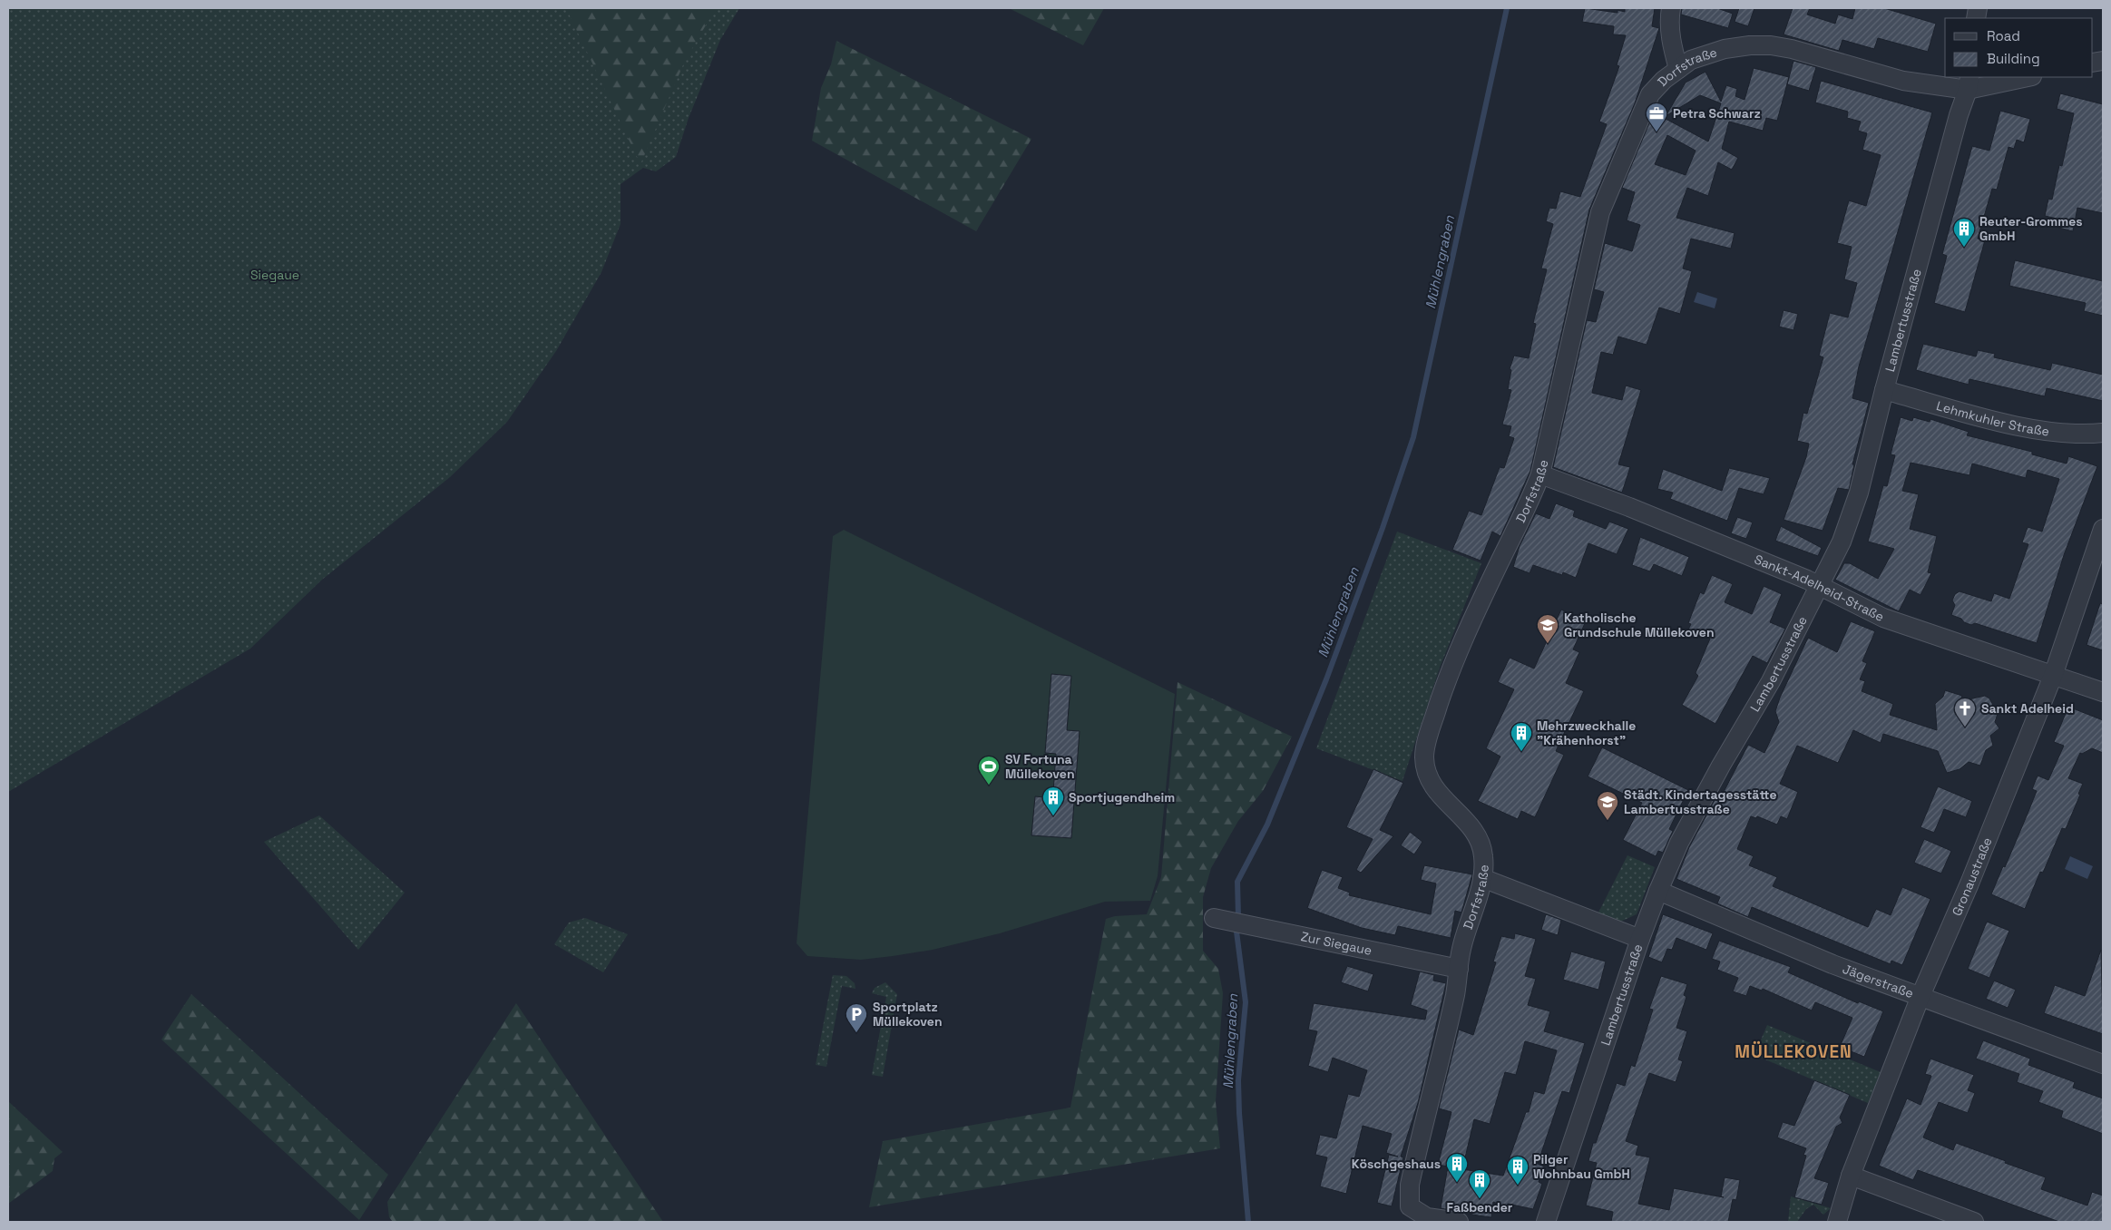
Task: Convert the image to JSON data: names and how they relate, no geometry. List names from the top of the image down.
{
  "streets": {
    "street": [
      "Dorfstraße",
      "Lambertusstraße",
      "Lehmkuhler Straße",
      "Sankt-Adelheid-Straße",
      "Gronaustraße",
      "Zur Siegaue",
      "Jägerstraße"
    ]
  },
  "crossings": [
    ["Dorfstraße", "Lambertusstraße"],
    ["Dorfstraße", "Sankt-Adelheid-Straße"],
    ["Dorfstraße", "Zur Siegaue"],
    ["Lambertusstraße", "Lehmkuhler Straße"],
    ["Lambertusstraße", "Sankt-Adelheid-Straße"],
    ["Lambertusstraße", "Jägerstraße"],
    ["Sankt-Adelheid-Straße", "Gronaustraße"],
    ["Gronaustraße", "Jägerstraße"]
  ],
  "districts": ["MÜLLEKOVEN"],
  "water": ["Mühlengraben"],
  "parks": ["Siegaue"],
  "places": {
    "office": ["Petra Schwarz"],
    "building": [
      "Reuter-Grommes GmbH",
      "Mehrzweckhalle \"Krähenhorst\"",
      "Sportjugendheim",
      "Köschgeshaus",
      "Pilger Wohnbau GmbH",
      "Faßbender"
    ],
    "school or university": ["Katholische Grundschule Müllekoven", "Städt. Kindertagesstätte Lambertusstraße"],
    "church": ["Sankt Adelheid"],
    "sports": ["SV Fortuna Müllekoven"],
    "parking": ["Sportplatz Müllekoven"]
  },
  "legend": ["Road", "Building"]
}
